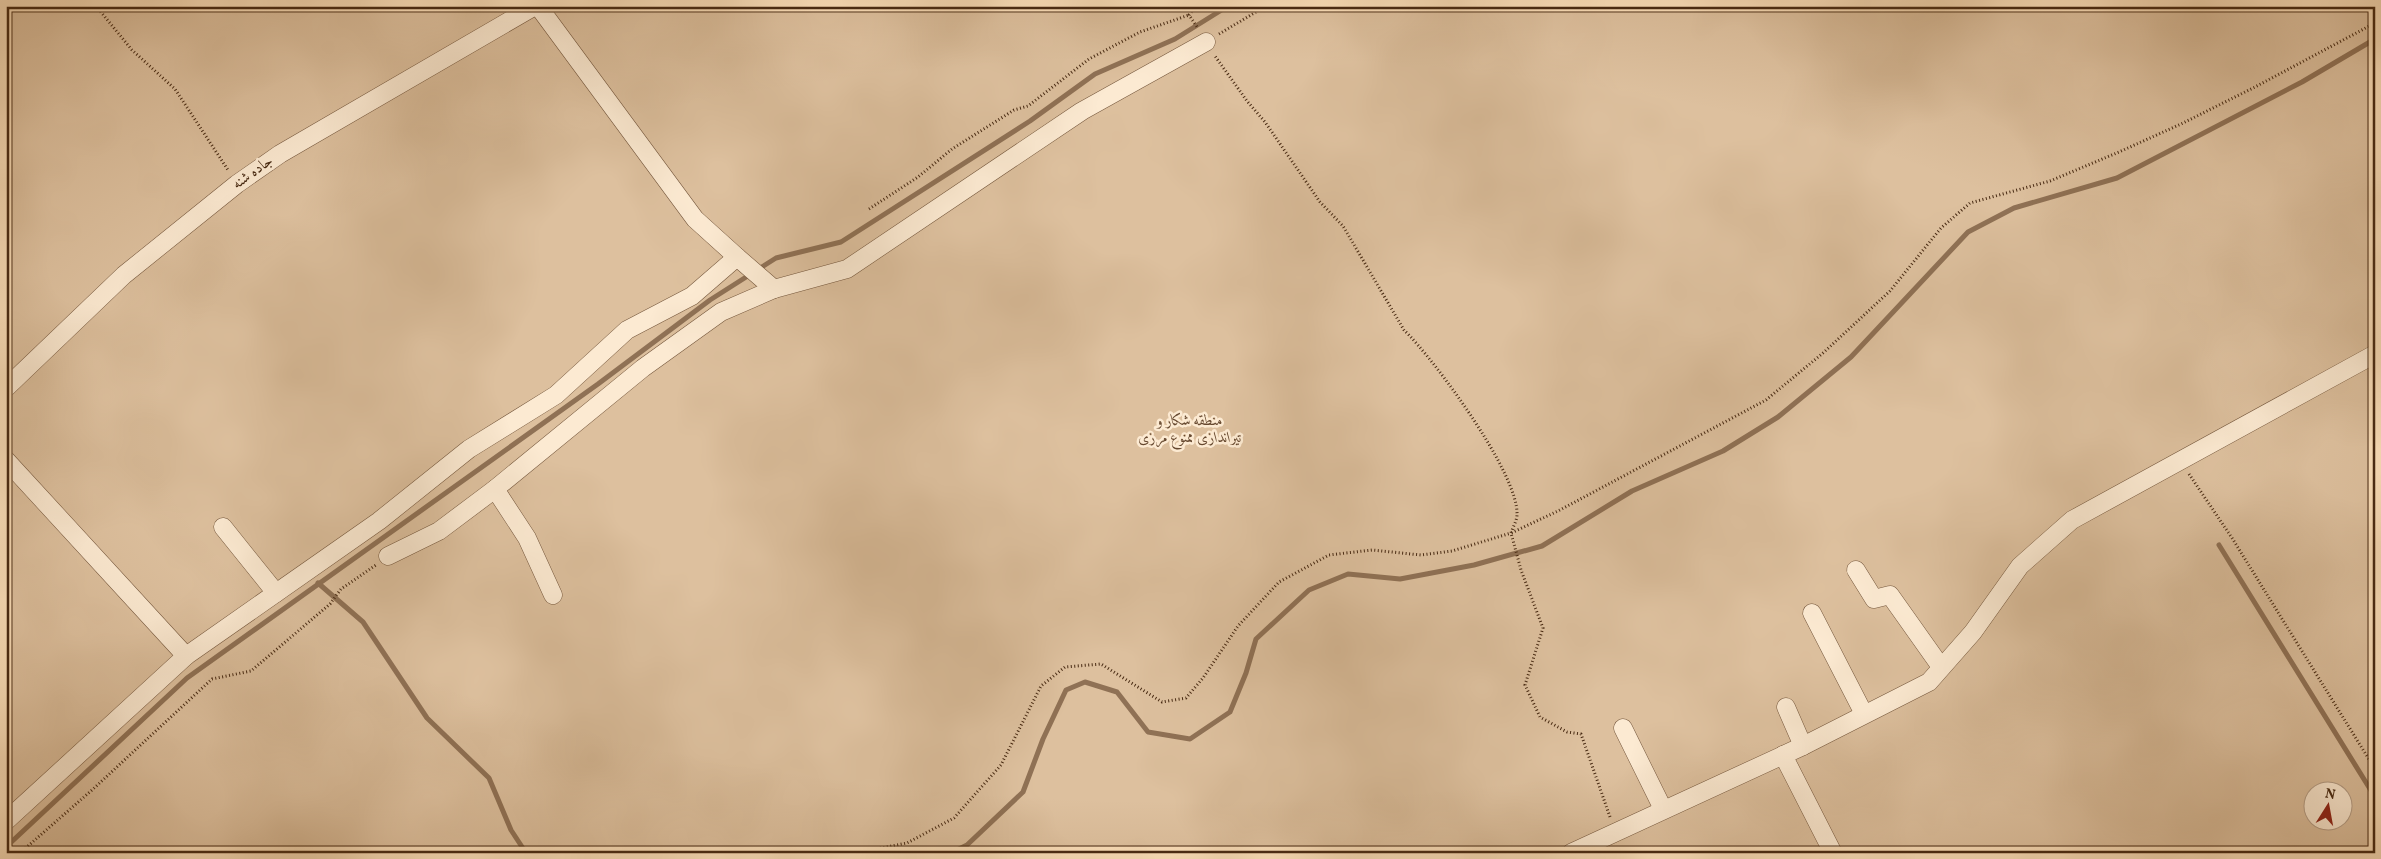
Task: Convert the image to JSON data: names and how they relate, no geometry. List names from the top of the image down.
{
  "streets": {
    "street": ["جاده شنه"]
  },
  "parks": ["منطقه شکار و تیراندازی ممنوع مرزی"],
  "north": "top"
}
